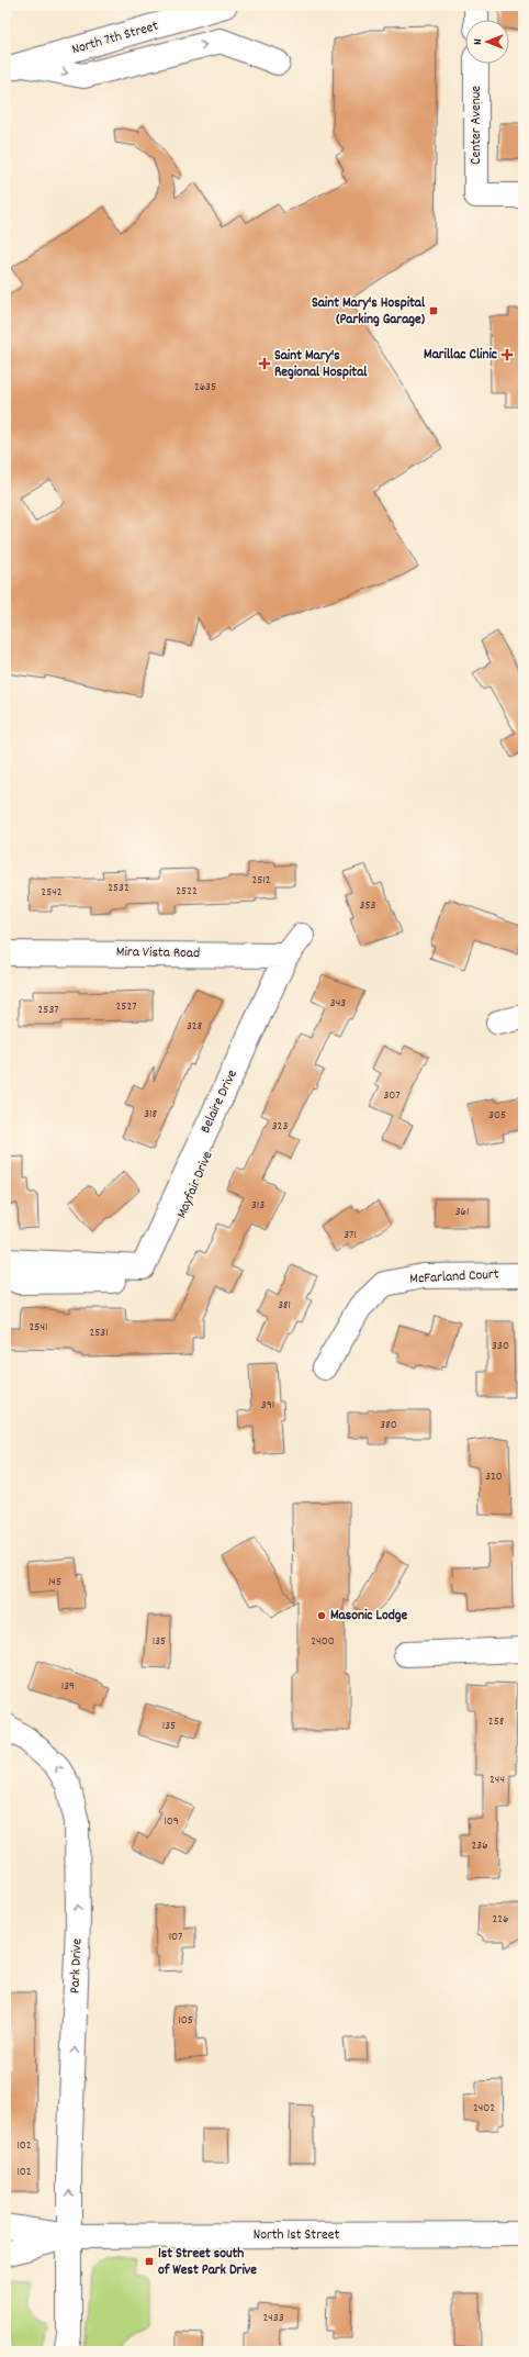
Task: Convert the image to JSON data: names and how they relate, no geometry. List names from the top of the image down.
{
  "streets": {
    "street": [
      "North 7th Street",
      "Center Avenue",
      "Mira Vista Road",
      "Belaire Drive",
      "Mayfair Drive",
      "McFarland Court",
      "Park Drive",
      "North 1st Street"
    ]
  },
  "crossings": [
    ["Mira Vista Road", "Belaire Drive"],
    ["Mira Vista Road", "Mayfair Drive"],
    ["Belaire Drive", "Mayfair Drive"],
    ["Park Drive", "North 1st Street"]
  ],
  "one_way": ["Park Drive"],
  "places": {
    "transit": ["Saint Mary's Hospital (Parking Garage)", "1st Street south of West Park Drive"],
    "health": ["Marillac Clinic", "Saint Mary's Regional Hospital"],
    "other": ["Masonic Lodge"]
  },
  "house_numbers": [
    "2635",
    "2512",
    "2532",
    "2522",
    "2542",
    "353",
    "343",
    "2527",
    "2537",
    "328",
    "307",
    "318",
    "305",
    "323",
    "313",
    "361",
    "371",
    "381",
    "2541",
    "2531",
    "330",
    "391",
    "380",
    "320",
    "145",
    "135",
    "2400",
    "139",
    "258",
    "135",
    "244",
    "109",
    "236",
    "226",
    "107",
    "105",
    "2402",
    "102",
    "102",
    "2433"
  ],
  "north": "left"
}
